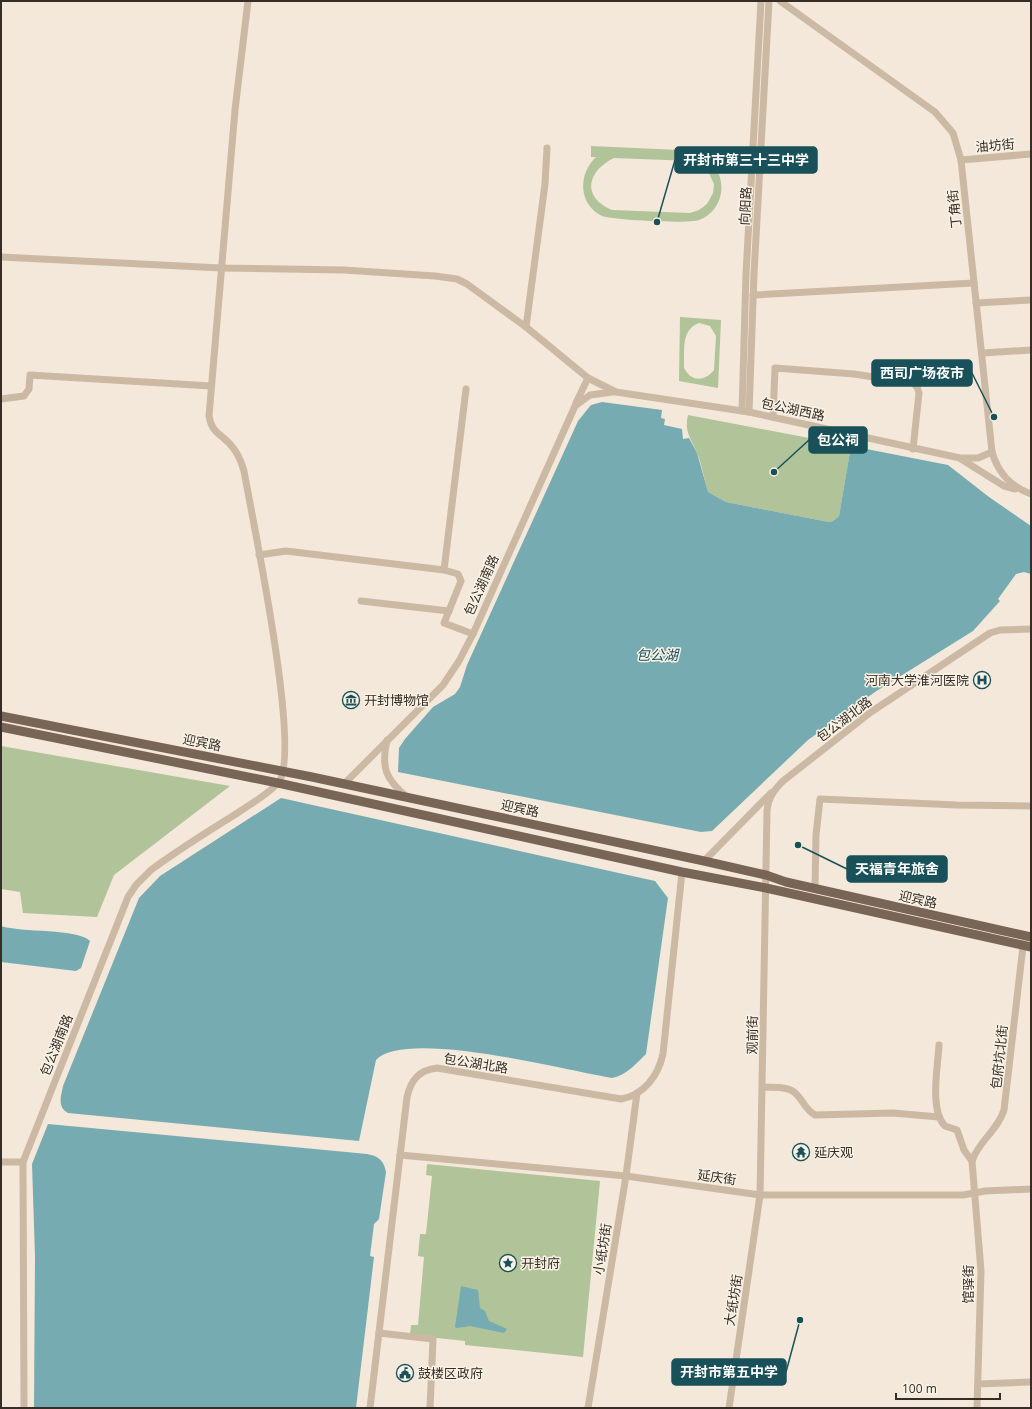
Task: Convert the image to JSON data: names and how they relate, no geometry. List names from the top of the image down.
{
  "streets": {
    "main road": ["迎宾路"],
    "street": [
      "油坊街",
      "向阳路",
      "丁角街",
      "包公湖西路",
      "包公湖南路",
      "包公湖北路",
      "观前街",
      "包府坑北街",
      "延庆街",
      "小纸坊街",
      "馆驿街",
      "大纸坊街"
    ]
  },
  "crossings": [
    ["油坊街", "丁角街"],
    ["向阳路", "包公湖西路"],
    ["丁角街", "包公湖西路"],
    ["包公湖西路", "包公湖南路"],
    ["包公湖南路", "迎宾路"],
    ["包公湖北路", "迎宾路"],
    ["包公湖北路", "观前街"],
    ["包公湖北路", "延庆街"],
    ["包公湖北路", "小纸坊街"],
    ["迎宾路", "观前街"],
    ["迎宾路", "包府坑北街"],
    ["观前街", "延庆街"],
    ["观前街", "大纸坊街"],
    ["包府坑北街", "馆驿街"],
    ["延庆街", "小纸坊街"],
    ["延庆街", "馆驿街"],
    ["延庆街", "大纸坊街"]
  ],
  "water": ["包公湖"],
  "places": {
    "other": [
      "开封市第三十三中学",
      "西司广场夜市",
      "包公祠",
      "天福青年旅舍",
      "开封市第五中学"
    ],
    "hospital": ["河南大学淮河医院"],
    "museum": ["开封博物馆"],
    "temple": ["延庆观"],
    "place": ["开封府"],
    "public building": ["鼓楼区政府"]
  },
  "scale_bar": "100 m"
}
